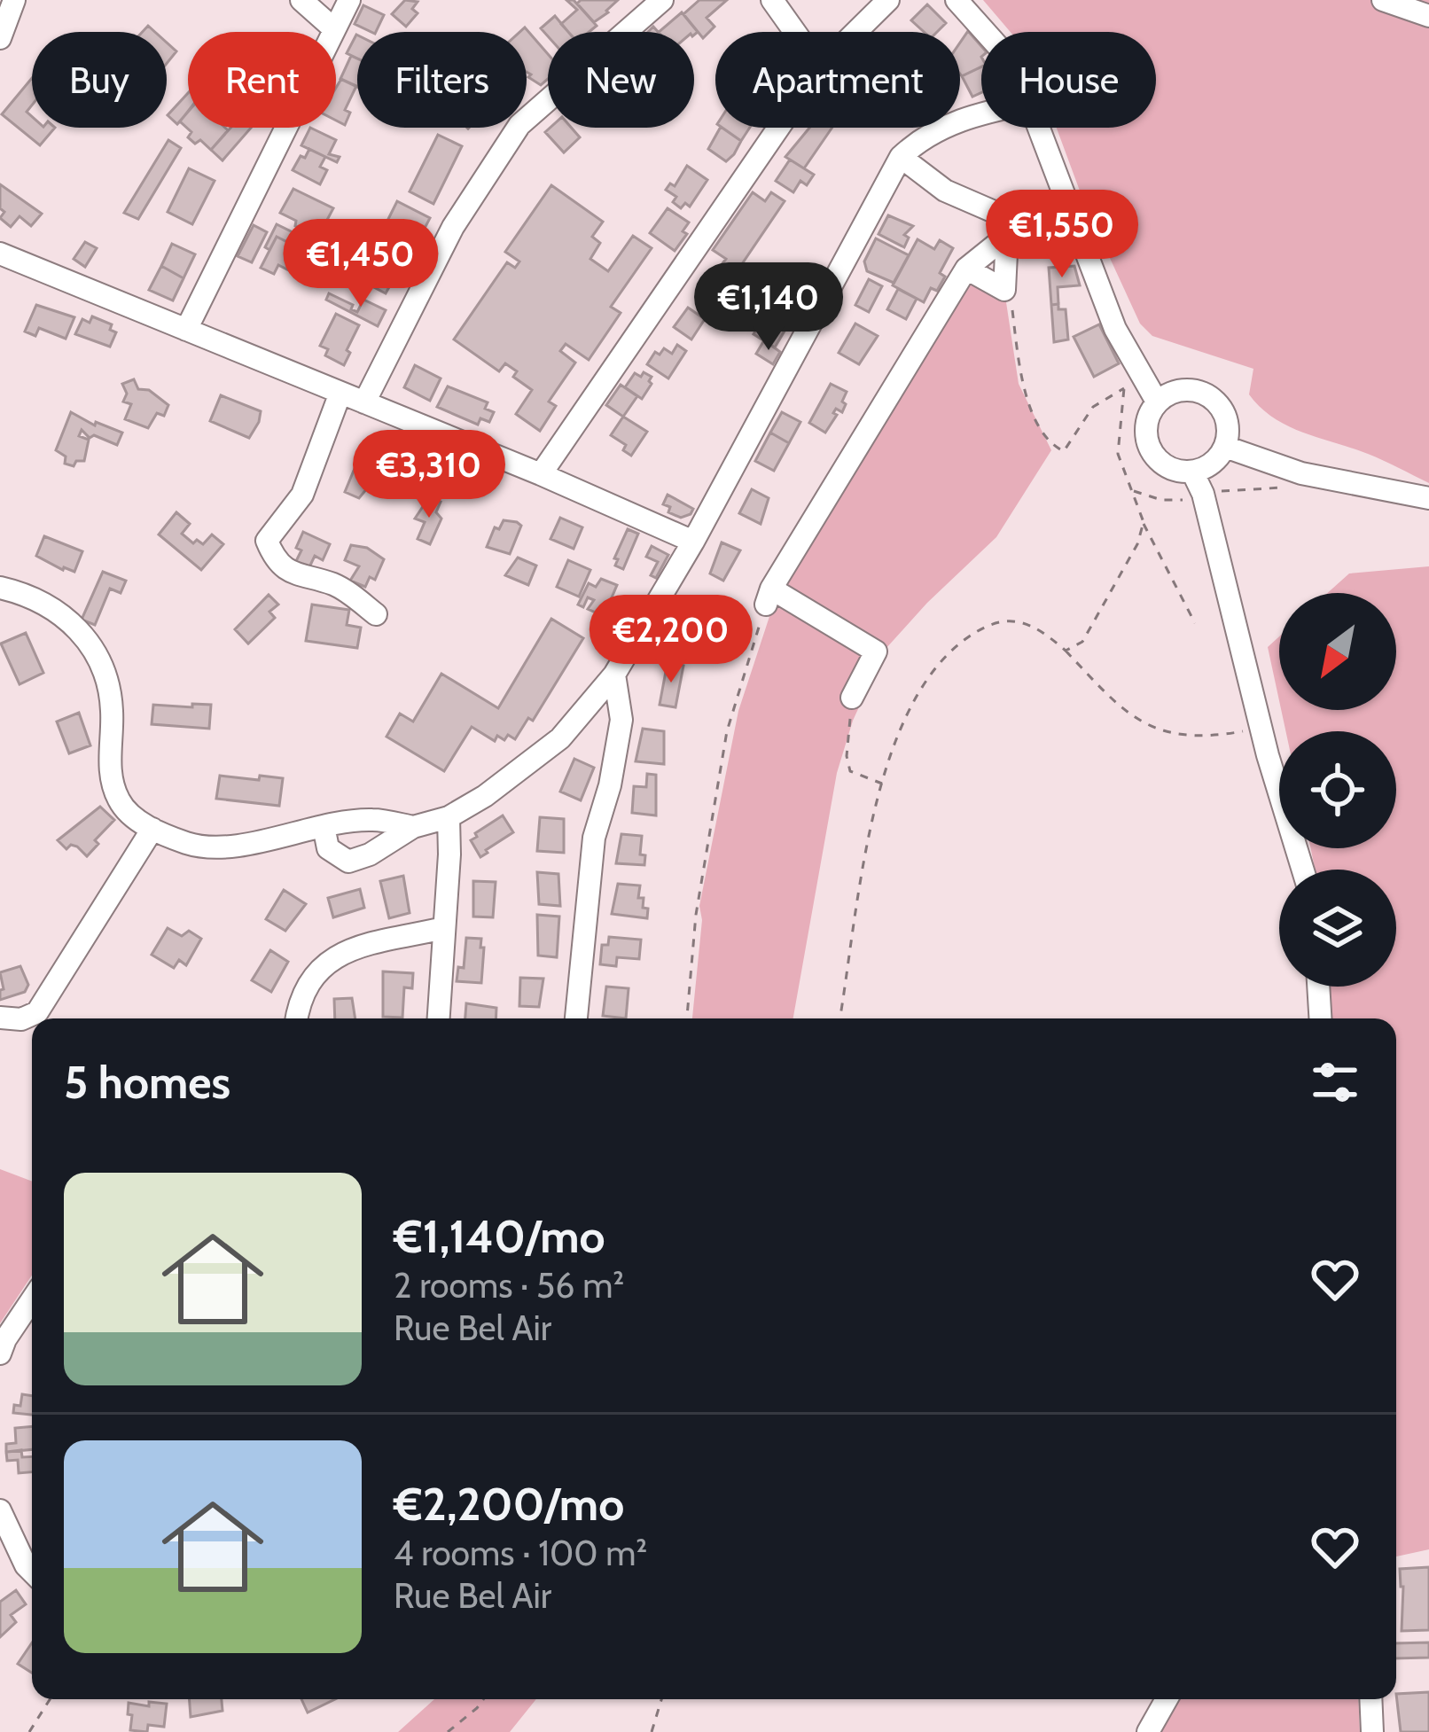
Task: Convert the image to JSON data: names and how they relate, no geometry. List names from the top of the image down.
{
  "north": "bottom left",
  "page": {
    "chip": [
      "Buy",
      "Rent",
      "Filters",
      "New",
      "Apartment",
      "House"
    ],
    "price": [
      "€1,550",
      "€1,450",
      "€1,140",
      "€3,310",
      "€2,200"
    ],
    "heading": "5 homes",
    "list": [
      {
        "name": "€1,140/mo",
        "note": "2 rooms · 56 m² · Rue Bel Air"
      },
      {
        "name": "€2,200/mo",
        "note": "4 rooms · 100 m² · Rue Bel Air"
      }
    ]
  }
}
